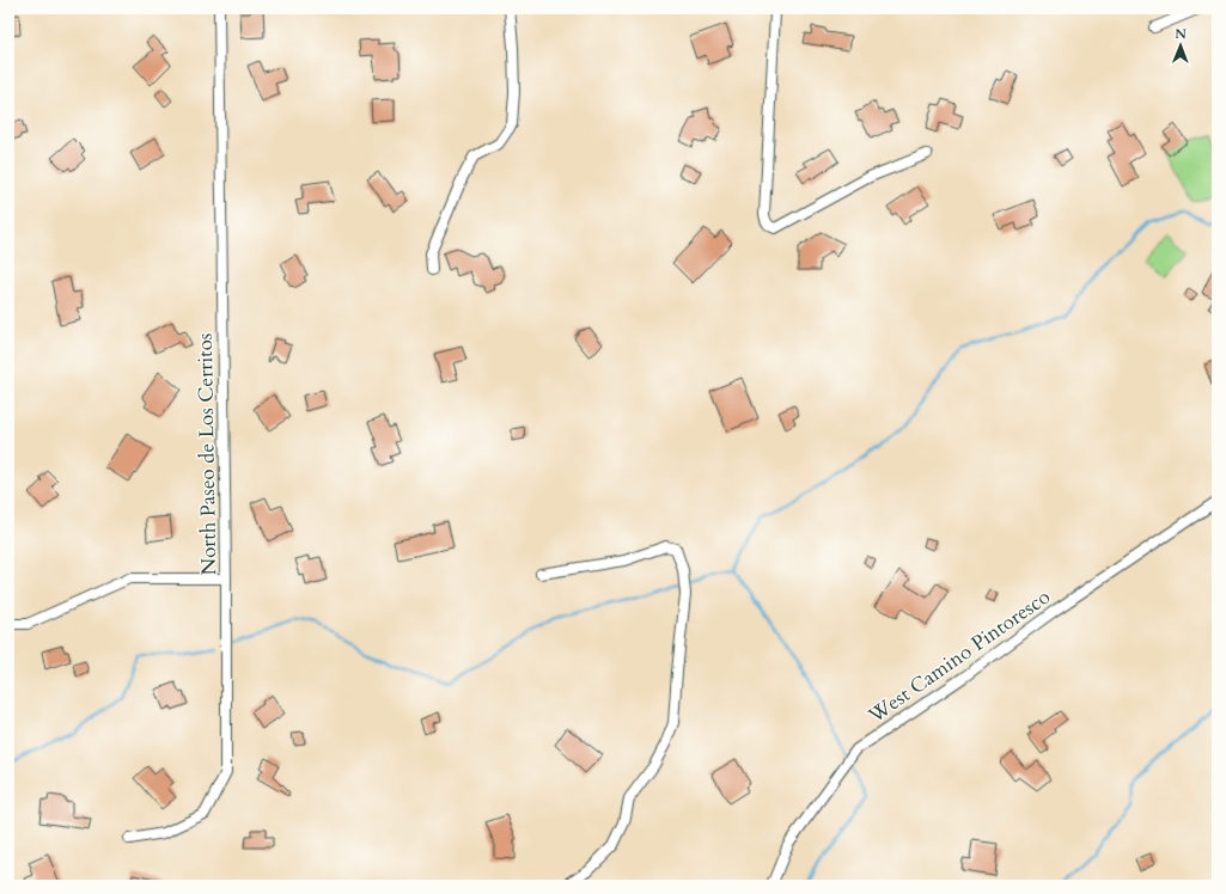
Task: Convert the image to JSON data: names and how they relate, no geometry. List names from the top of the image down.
{
  "streets": {
    "street": ["North Paseo de Los Cerritos", "West Camino Pintoresco"]
  },
  "north": "top"
}
